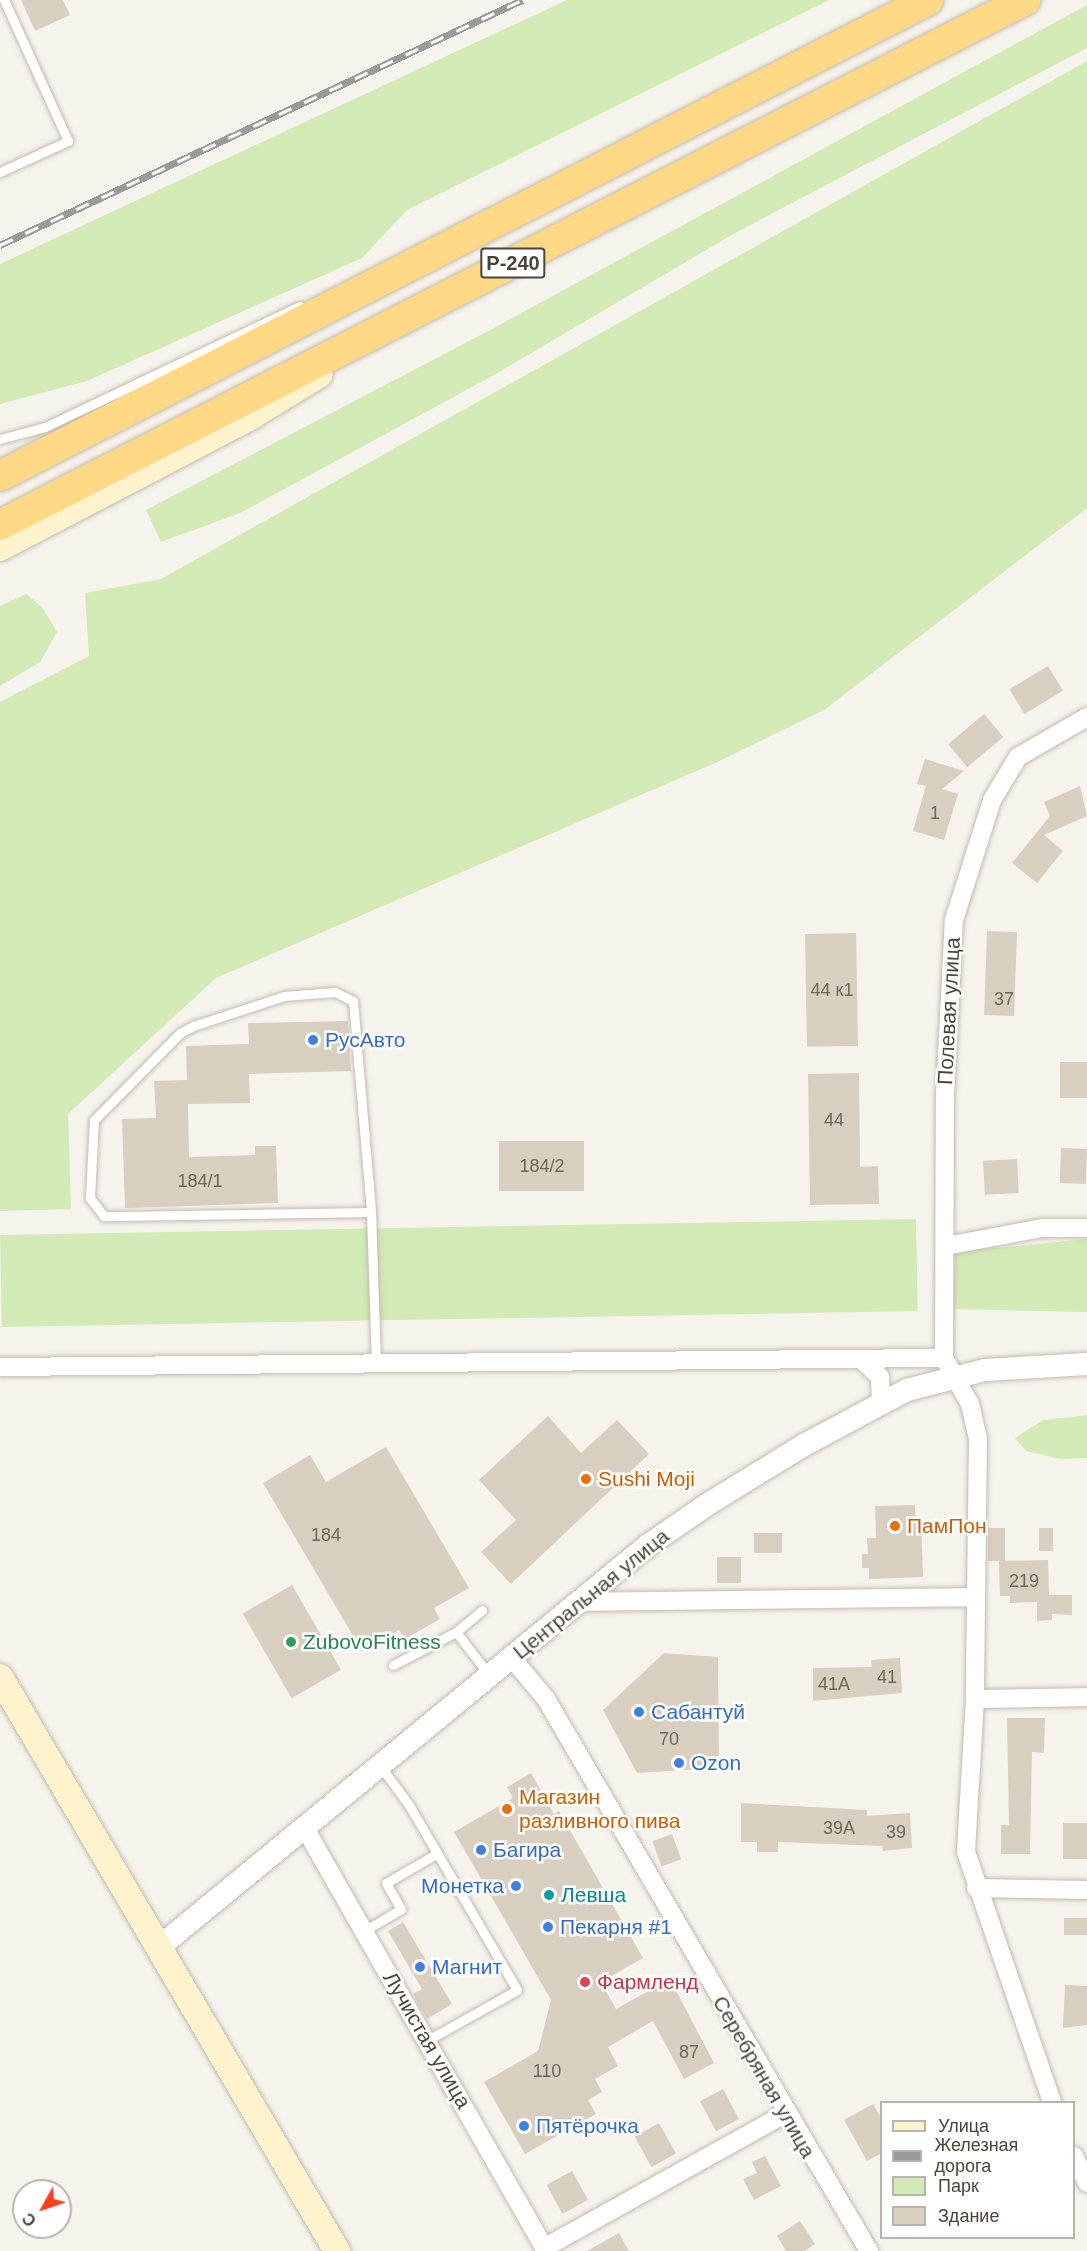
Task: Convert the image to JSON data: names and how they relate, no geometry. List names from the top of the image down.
{
  "streets": {
    "highway": ["Р-240"],
    "street": [
      "Полевая улица",
      "Центральная улица",
      "Лучистая улица",
      "Серебряная улица"
    ]
  },
  "crossings": [
    ["Полевая улица", "Центральная улица"],
    ["Центральная улица", "Лучистая улица"],
    ["Центральная улица", "Серебряная улица"]
  ],
  "places": [
    "РусАвто",
    "Sushi Moji",
    "ПамПон",
    "ZubovoFitness",
    "Сабантуй",
    "Ozon",
    "Магазин разливного пива",
    "Багира",
    "Монетка",
    "Левша",
    "Пекарня #1",
    "Магнит",
    "Фармленд",
    "Пятёрочка"
  ],
  "house_numbers": [
    "1",
    "44 к1",
    "37",
    "44",
    "184/2",
    "184/1",
    "184",
    "219",
    "41",
    "41А",
    "70",
    "39А",
    "39",
    "87",
    "110"
  ],
  "legend": [
    "Улица",
    "Железная дорога",
    "Парк",
    "Здание"
  ],
  "north": "bottom left"
}
